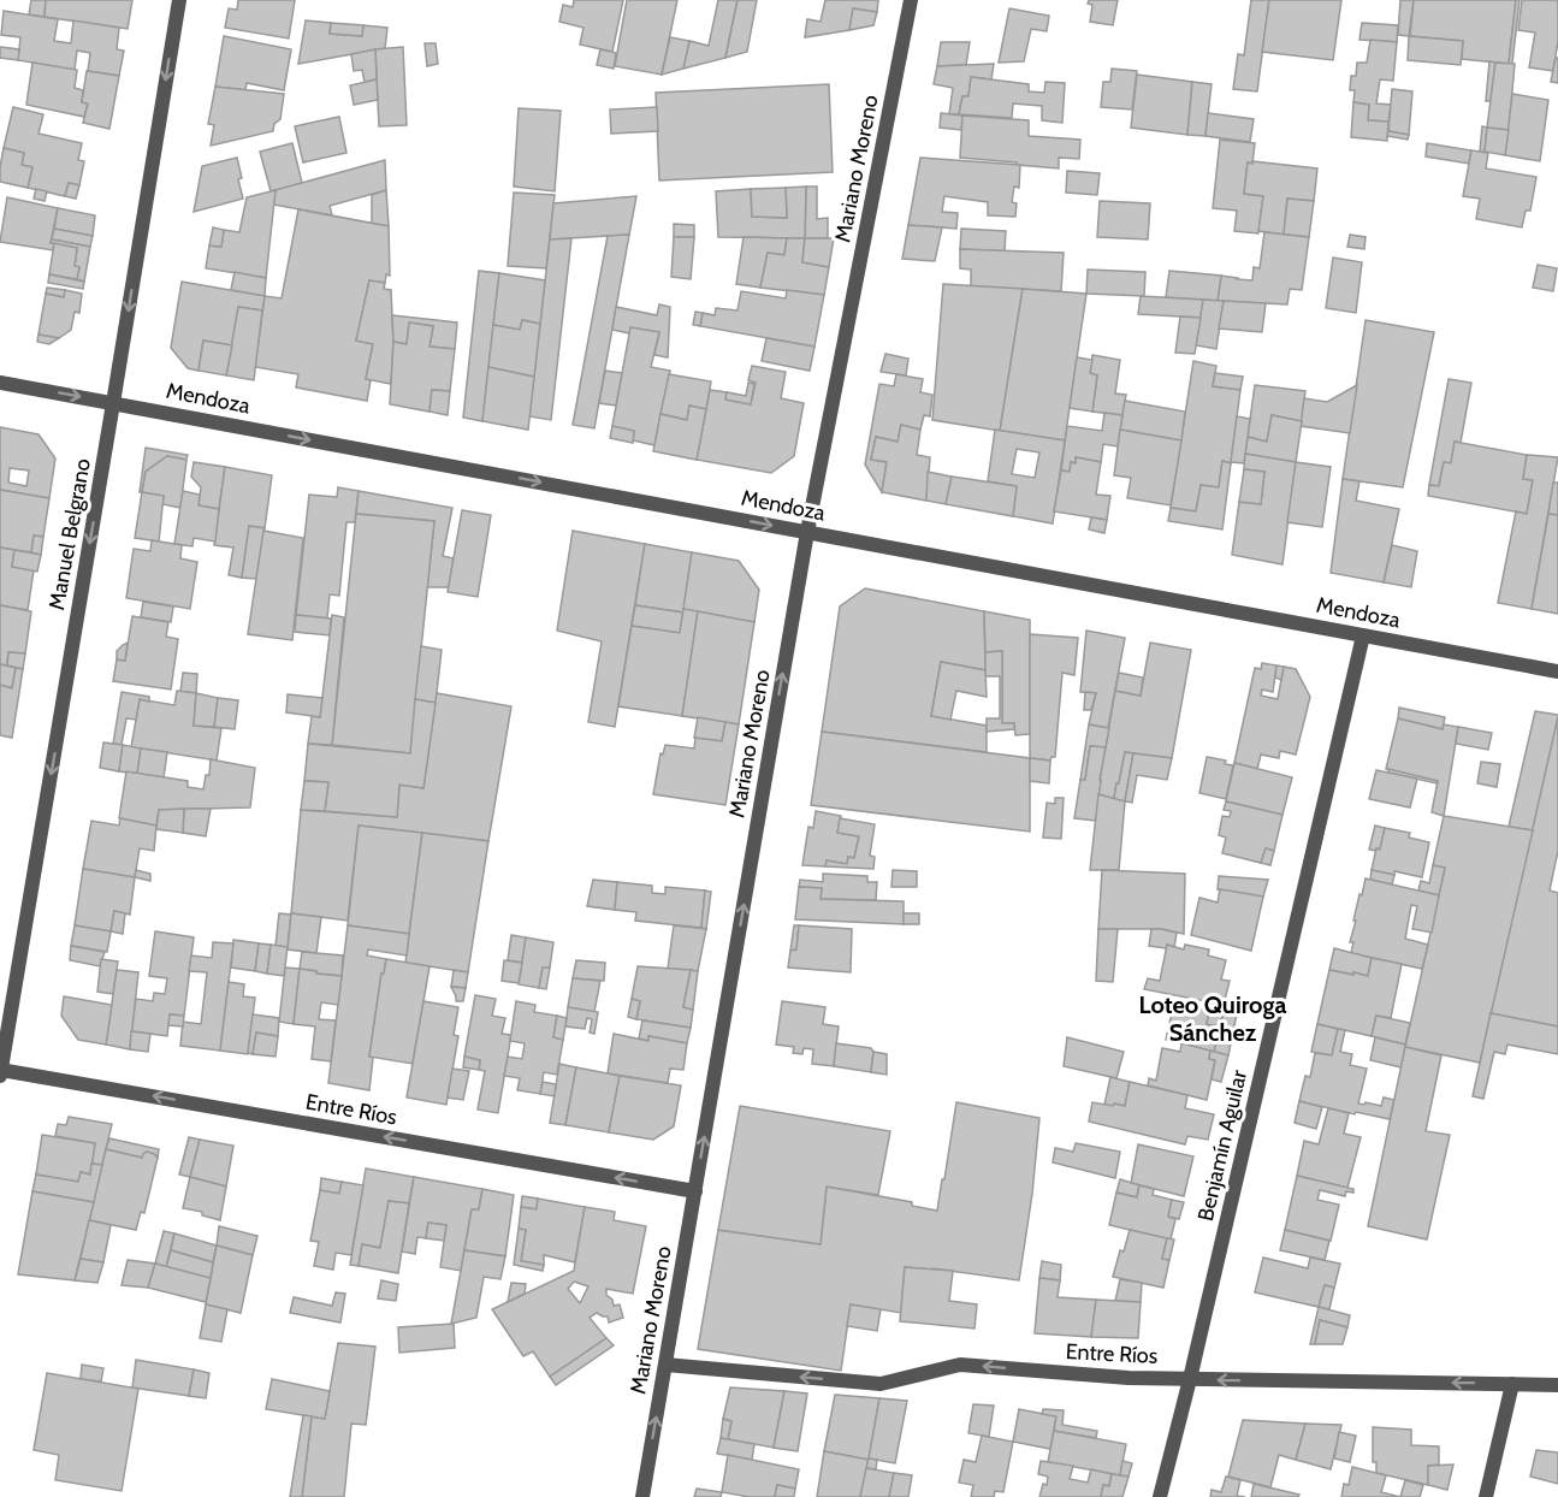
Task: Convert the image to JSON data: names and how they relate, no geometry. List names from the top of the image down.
{
  "streets": {
    "street": [
      "Mariano Moreno",
      "Mendoza",
      "Manuel Belgrano",
      "Entre Ríos",
      "Benjamín Aguilar"
    ]
  },
  "crossings": [
    ["Mariano Moreno", "Mendoza"],
    ["Mariano Moreno", "Entre Ríos"],
    ["Mendoza", "Manuel Belgrano"],
    ["Mendoza", "Benjamín Aguilar"],
    ["Manuel Belgrano", "Entre Ríos"],
    ["Entre Ríos", "Benjamín Aguilar"]
  ],
  "one_way": [
    "Mariano Moreno",
    "Mendoza",
    "Manuel Belgrano",
    "Entre Ríos"
  ],
  "districts": ["Loteo Quiroga Sánchez"]
}
